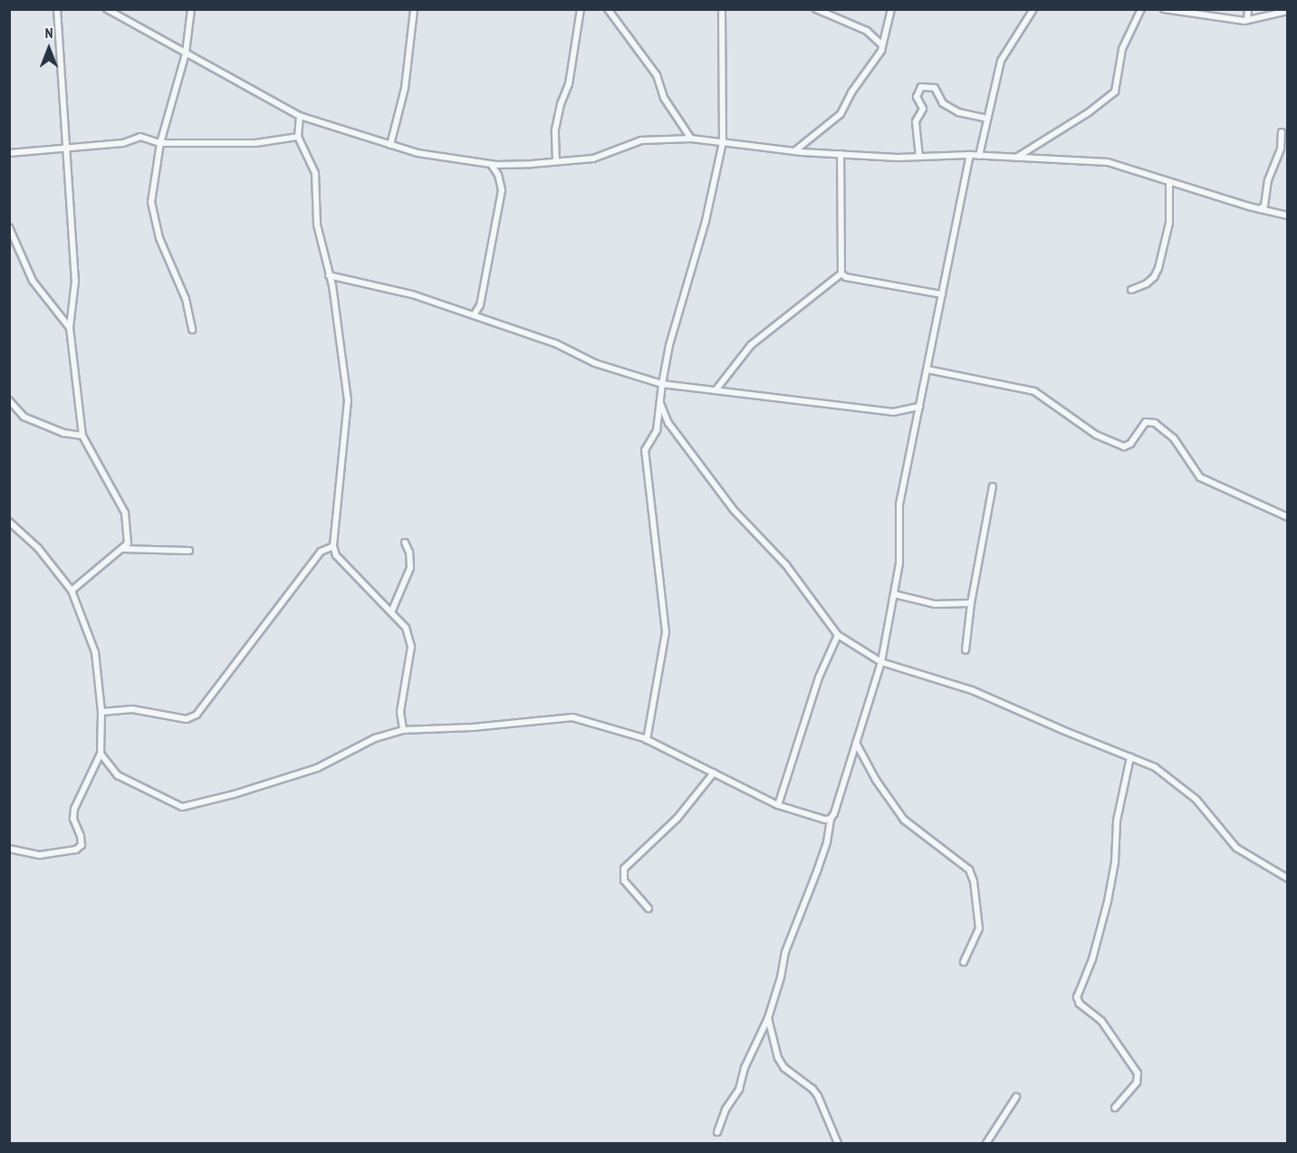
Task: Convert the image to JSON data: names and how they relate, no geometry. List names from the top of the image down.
{
  "north": "top"
}
